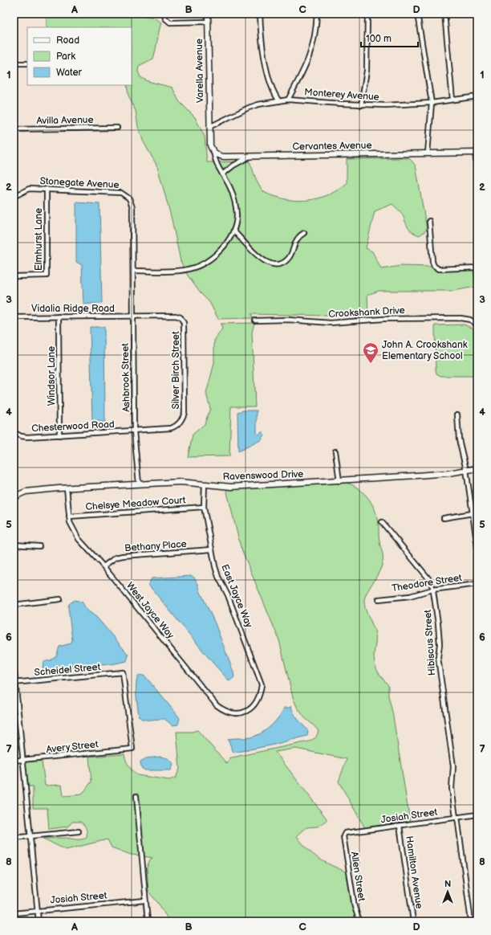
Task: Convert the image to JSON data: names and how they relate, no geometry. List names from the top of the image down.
{
  "streets": {
    "street": [
      "Varella Avenue",
      "Monterey Avenue",
      "Avilla Avenue",
      "Cervantes Avenue",
      "Stonegate Avenue",
      "Elmhurst Lane",
      "Vidalia Ridge Road",
      "Crookshank Drive",
      "Silver Birch Street",
      "Windsor Lane",
      "Ashbrook Street",
      "Chesterwood Road",
      "Ravenswood Drive",
      "Chelsye Meadow Court",
      "Bethany Place",
      "Theodore Street",
      "East Jayce Way",
      "West Jayce Way",
      "Hibiscus Street",
      "Scheidel Street",
      "Avery Street",
      "Josiah Street",
      "Hamilton Avenue",
      "Allen Street"
    ]
  },
  "crossings": [
    ["Varella Avenue", "Monterey Avenue"],
    ["Stonegate Avenue", "Elmhurst Lane"],
    ["Stonegate Avenue", "Ashbrook Street"],
    ["Vidalia Ridge Road", "Silver Birch Street"],
    ["Vidalia Ridge Road", "Windsor Lane"],
    ["Vidalia Ridge Road", "Ashbrook Street"],
    ["Silver Birch Street", "Ashbrook Street"],
    ["Silver Birch Street", "Chesterwood Road"],
    ["Windsor Lane", "Chesterwood Road"],
    ["Ashbrook Street", "Chesterwood Road"],
    ["Ashbrook Street", "Ravenswood Drive"],
    ["Ravenswood Drive", "East Jayce Way"],
    ["Ravenswood Drive", "West Jayce Way"],
    ["Chelsye Meadow Court", "East Jayce Way"],
    ["Chelsye Meadow Court", "West Jayce Way"],
    ["Bethany Place", "East Jayce Way"],
    ["Bethany Place", "West Jayce Way"],
    ["Theodore Street", "Hibiscus Street"],
    ["East Jayce Way", "West Jayce Way"],
    ["Hibiscus Street", "Josiah Street"],
    ["Scheidel Street", "Avery Street"],
    ["Josiah Street", "Hamilton Avenue"],
    ["Josiah Street", "Allen Street"]
  ],
  "places": {
    "school or university": ["John A. Crookshank Elementary School"]
  },
  "legend": ["Road", "Park", "Water"],
  "scale_bar": "100 m",
  "north": "top",
  "grid": {
    "columns": [
      "A",
      "B",
      "C",
      "D"
    ],
    "rows": [
      "1",
      "2",
      "3",
      "4",
      "5",
      "6",
      "7",
      "8"
    ]
  }
}
